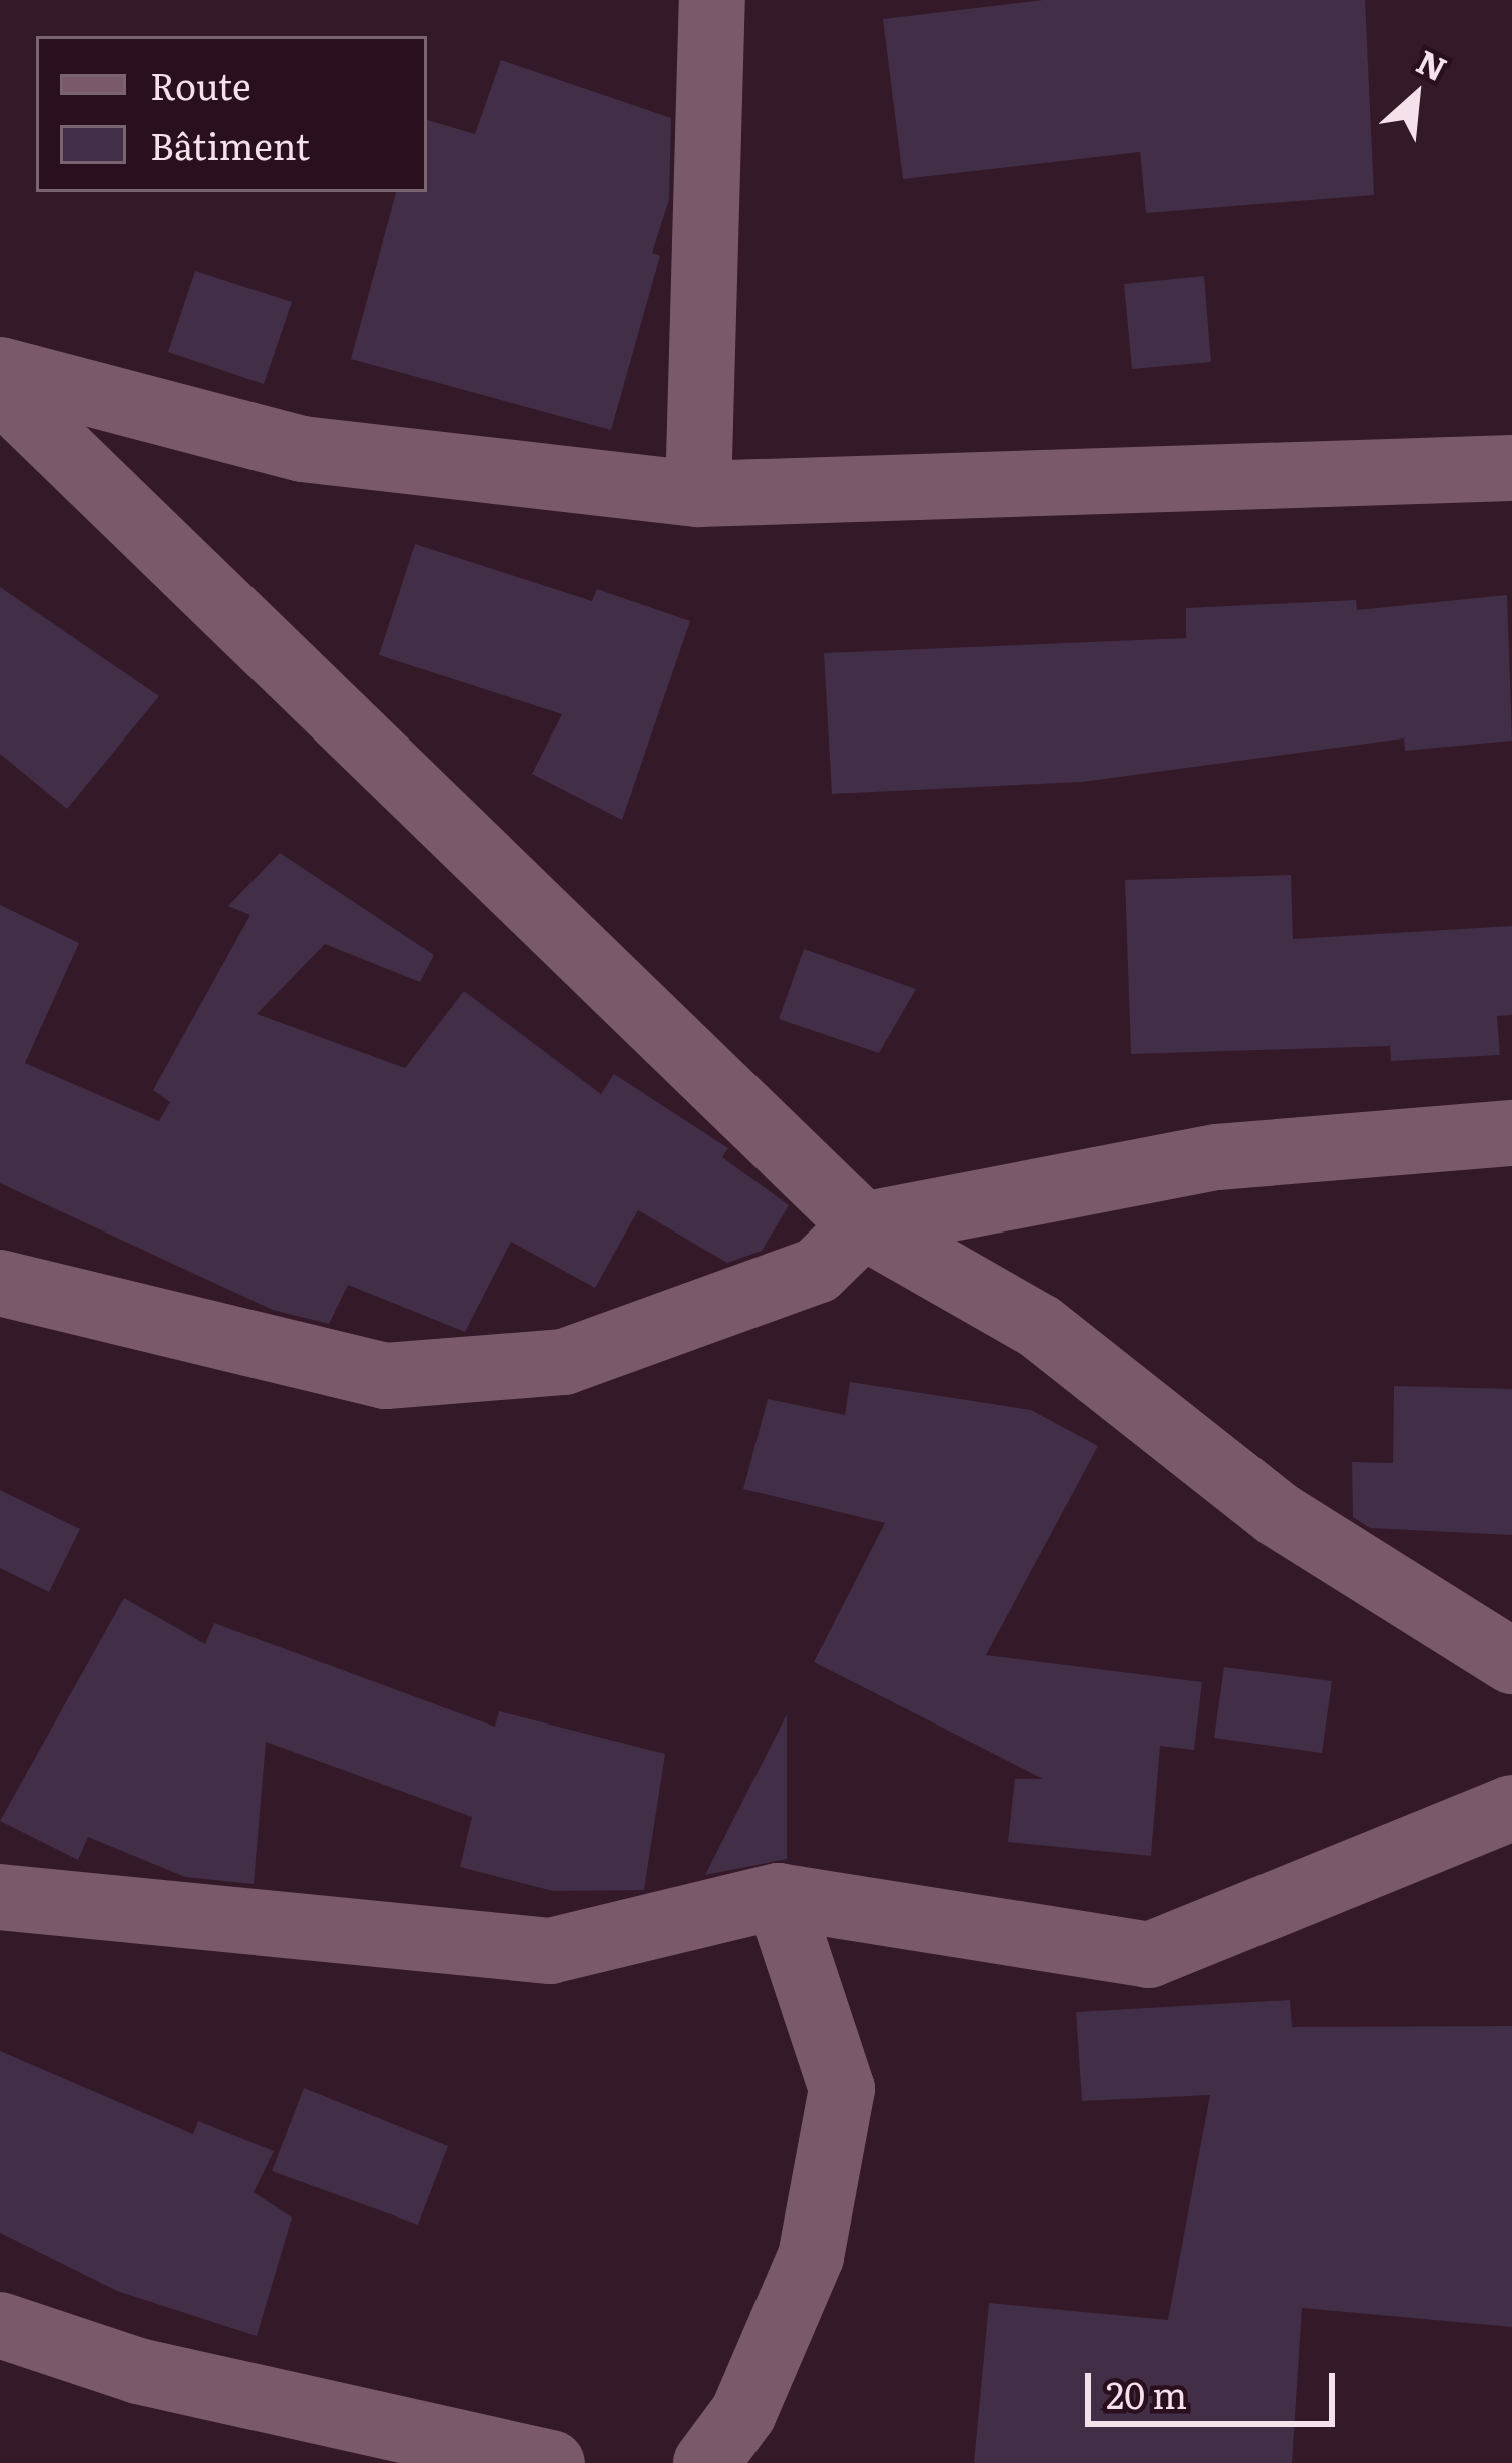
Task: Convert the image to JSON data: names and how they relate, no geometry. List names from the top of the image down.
{
  "legend": ["Route", "Bâtiment"],
  "scale_bar": "20 m",
  "north": "top right"
}
